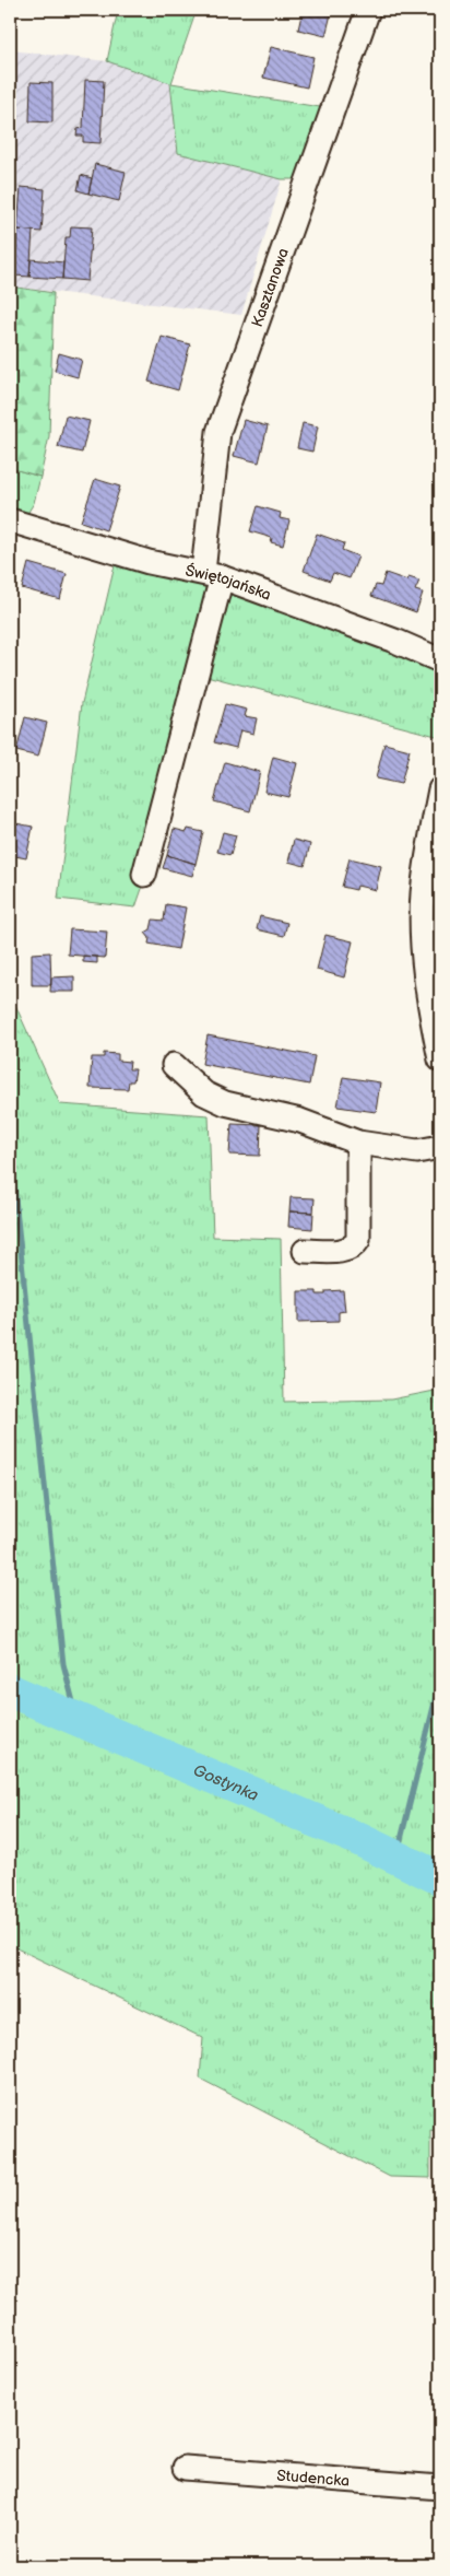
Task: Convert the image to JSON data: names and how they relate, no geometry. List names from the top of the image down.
{
  "streets": {
    "street": ["Kasztanowa", "Świętojańska", "Studencka"]
  },
  "crossings": [
    ["Kasztanowa", "Świętojańska"]
  ],
  "water": ["Gostynka"]
}
